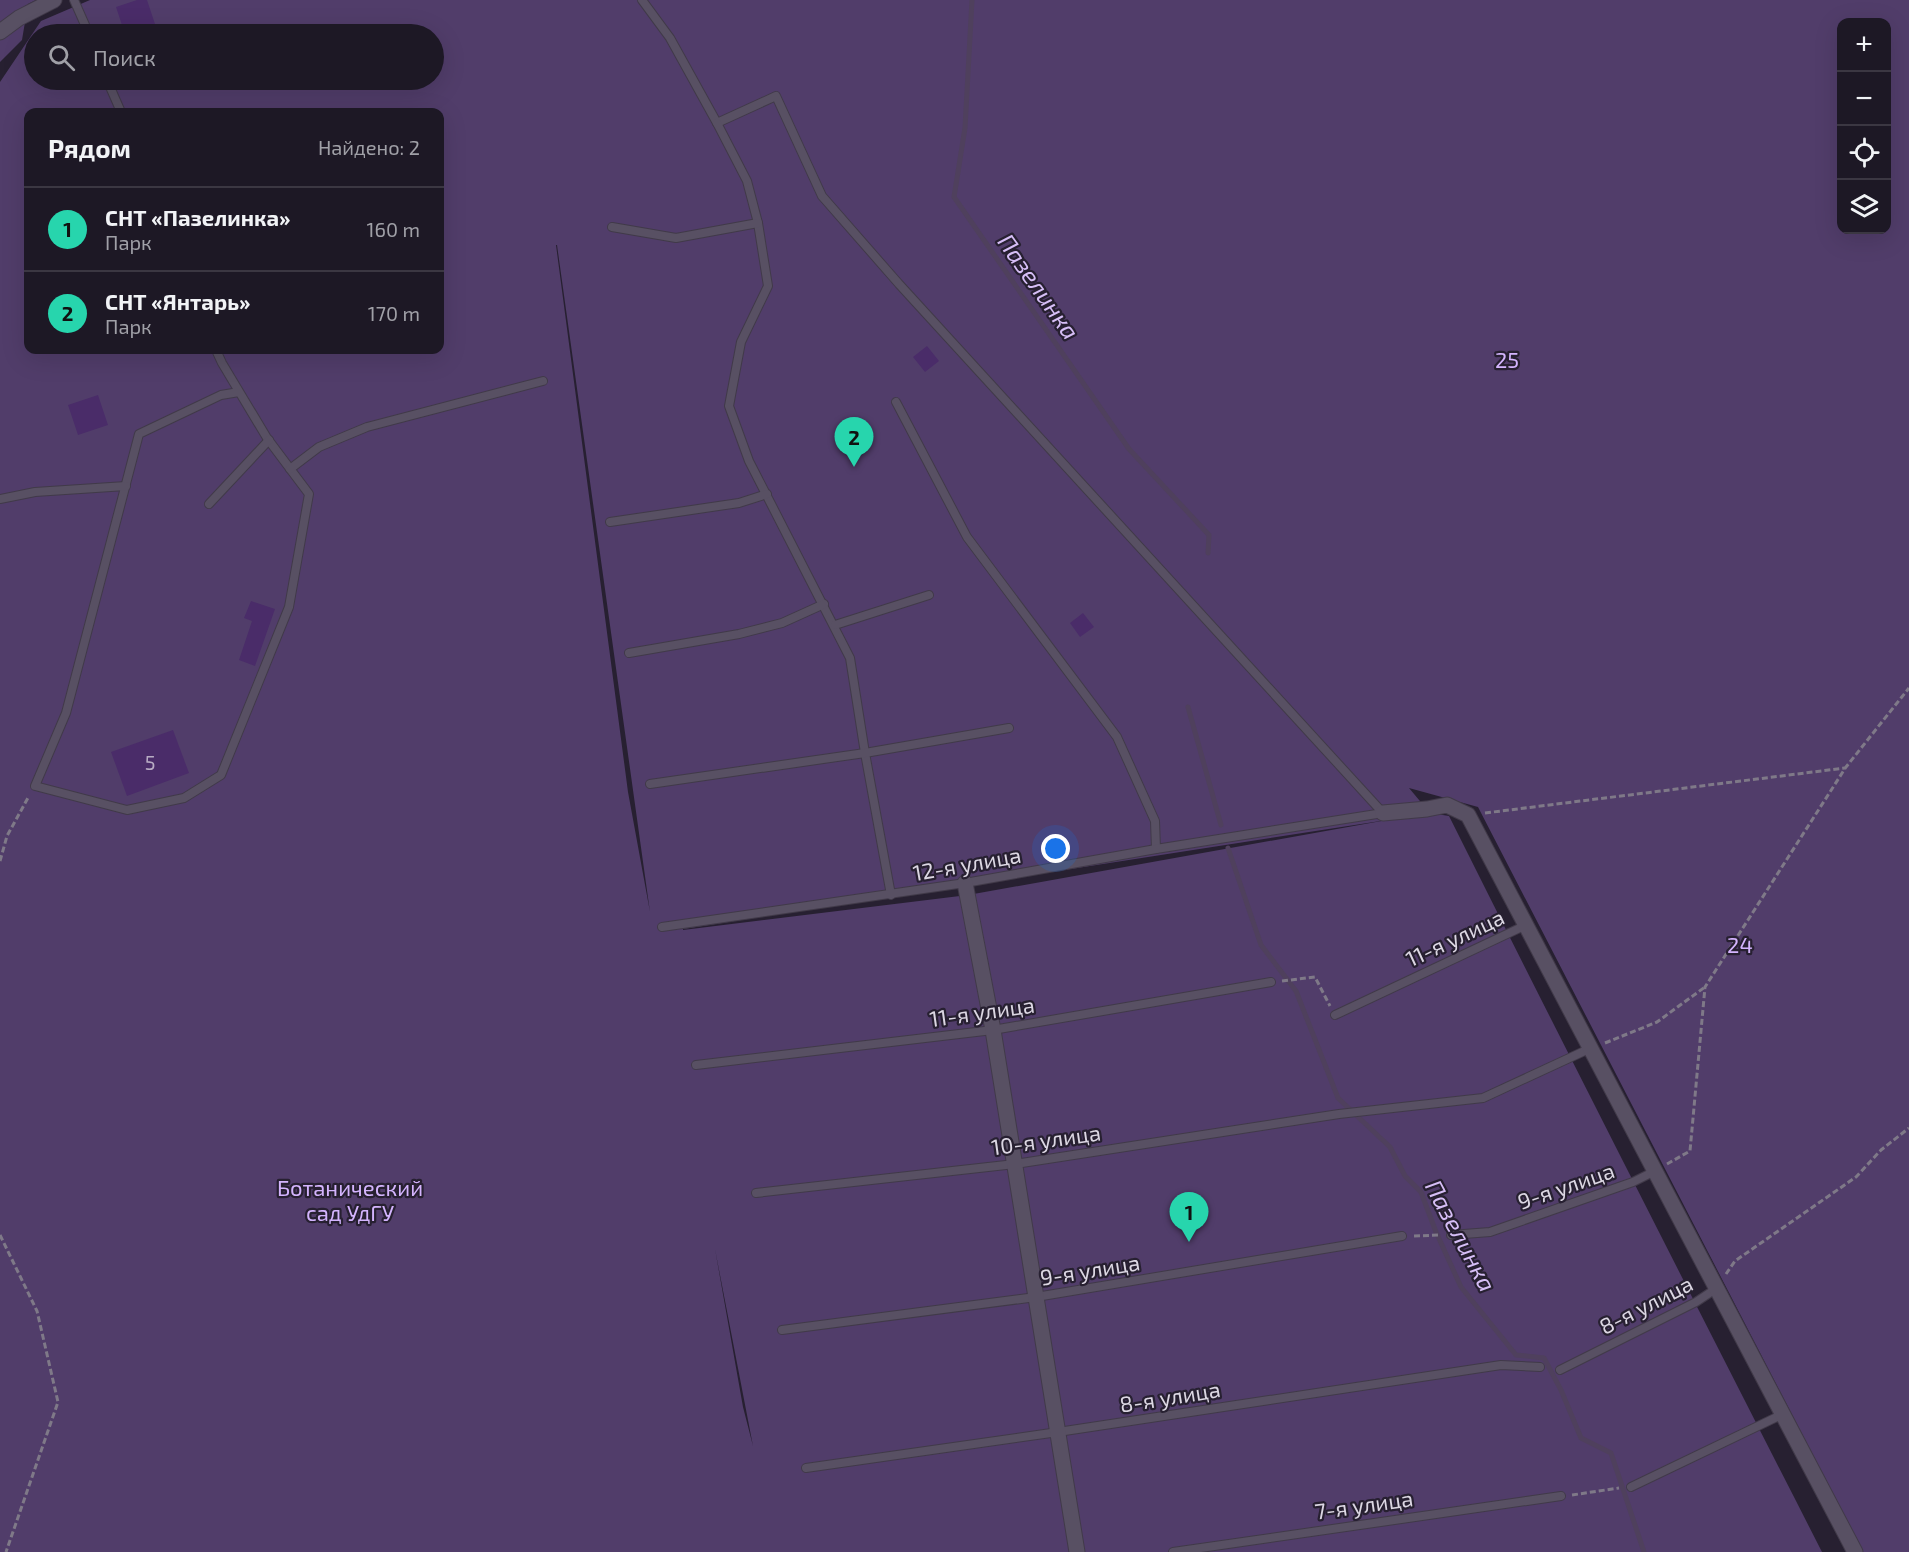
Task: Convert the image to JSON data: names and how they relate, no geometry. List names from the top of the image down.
{
  "streets": {
    "lane": [
      "12-я улица",
      "11-я улица",
      "10-я улица",
      "9-я улица",
      "8-я улица",
      "7-я улица"
    ]
  },
  "water": ["Пазелинка"],
  "parks": ["25", "24", "Ботанический сад УдГУ"],
  "house_numbers": ["5"],
  "page": {
    "map_buttons": ["+", "−"],
    "search": "Поиск",
    "heading": ["Рядом", "Найдено: 2"],
    "list": [
      {
        "mark": "1",
        "name": "СНТ «Пазелинка»",
        "note": "Парк",
        "value": "160 m"
      },
      {
        "mark": "2",
        "name": "СНТ «Янтарь»",
        "note": "Парк",
        "value": "170 m"
      }
    ],
    "pins": ["2", "1"]
  }
}
